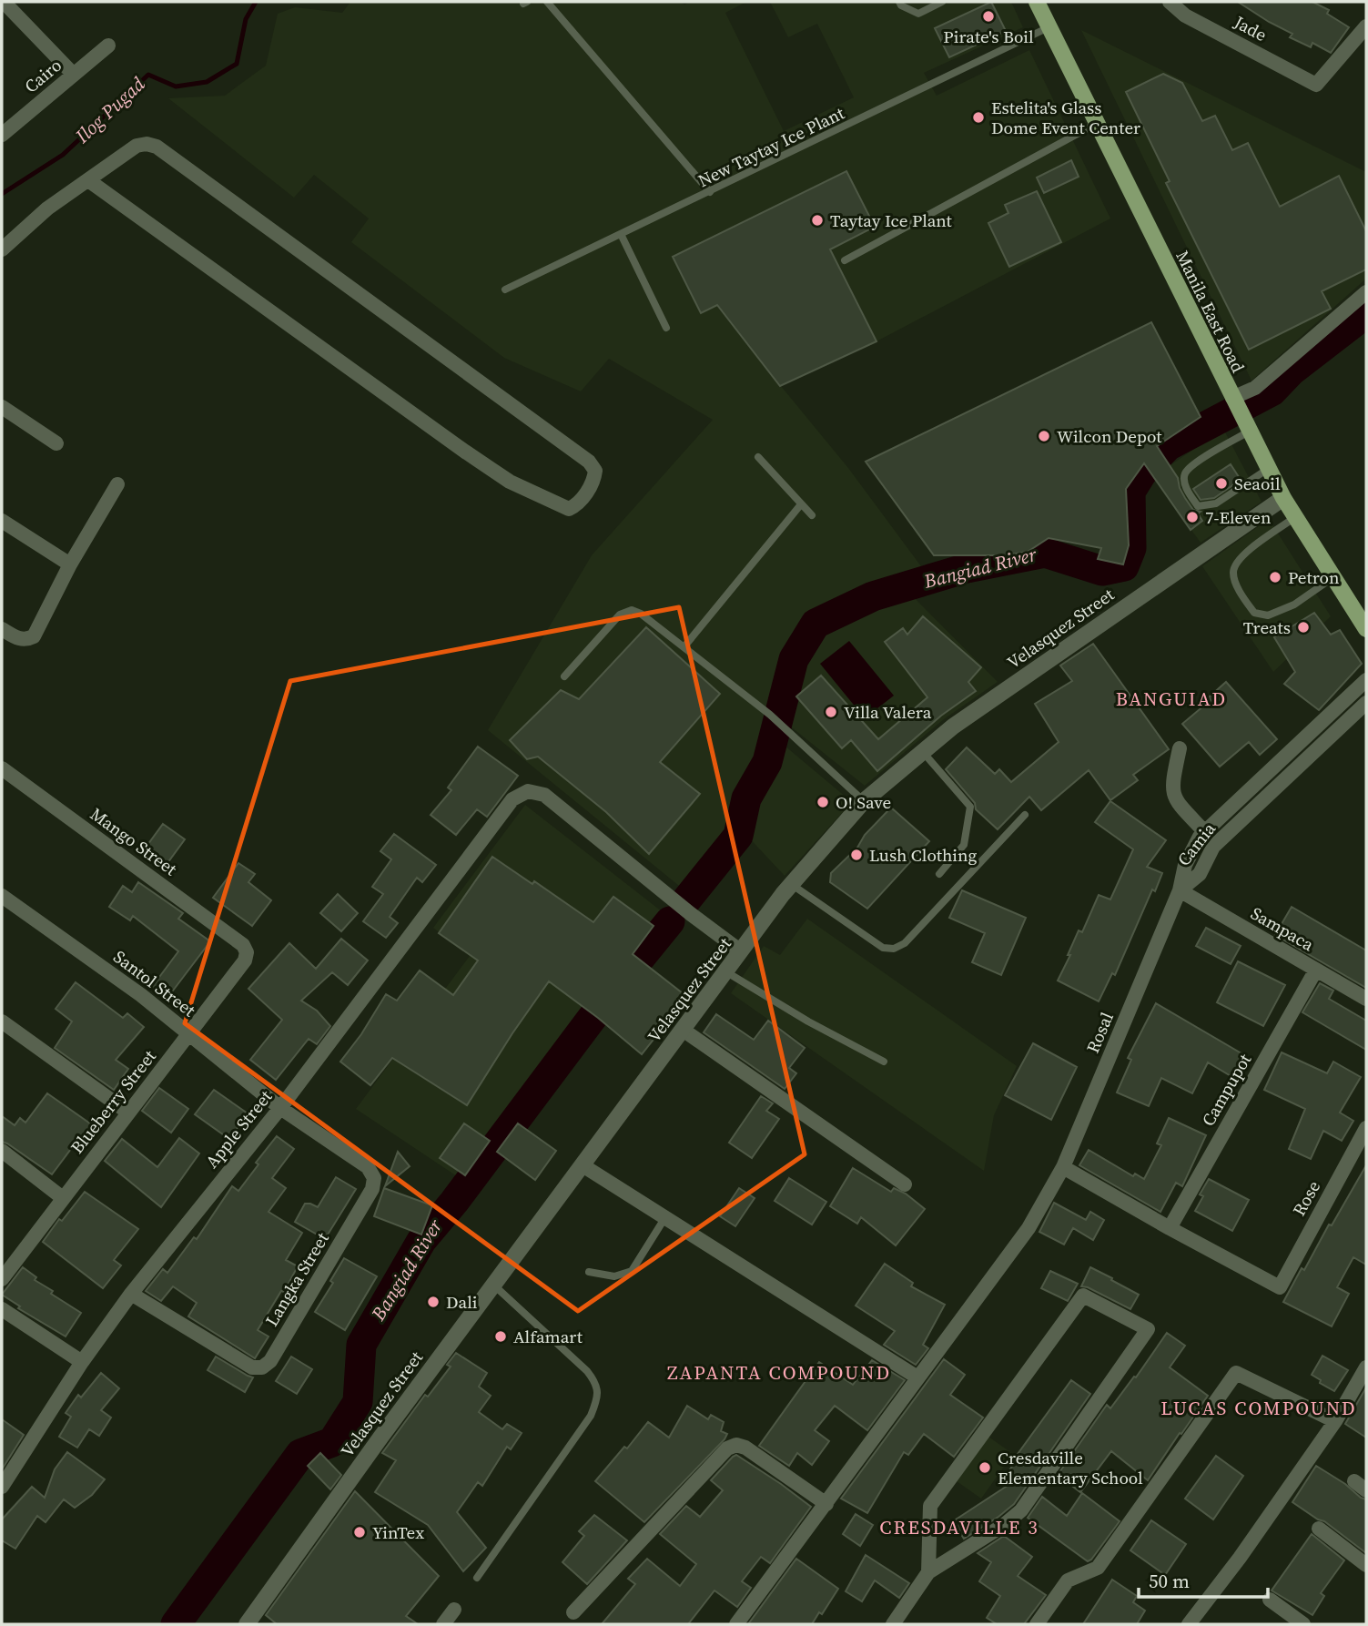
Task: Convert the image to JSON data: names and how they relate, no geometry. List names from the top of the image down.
{
  "streets": {
    "main road": ["Manila East Road", "Velasquez Street"],
    "street": [
      "Jade",
      "Cairo",
      "Mango Street",
      "Camia",
      "Sampaca",
      "Santol Street",
      "Rosal",
      "Campupot",
      "Blueberry Street",
      "Apple Street",
      "Rose",
      "Langka Street"
    ],
    "lane": ["New Taytay Ice Plant"]
  },
  "crossings": [
    ["New Taytay Ice Plant", "Manila East Road"],
    ["Manila East Road", "Velasquez Street"],
    ["Velasquez Street", "Apple Street"],
    ["Mango Street", "Blueberry Street"],
    ["Camia", "Sampaca"],
    ["Camia", "Rosal"],
    ["Sampaca", "Rosal"],
    ["Sampaca", "Campupot"],
    ["Santol Street", "Blueberry Street"],
    ["Santol Street", "Apple Street"],
    ["Santol Street", "Langka Street"],
    ["Campupot", "Rose"],
    ["Apple Street", "Langka Street"]
  ],
  "districts": [
    "BANGUIAD",
    "ZAPANTA COMPOUND",
    "LUCAS COMPOUND",
    "CRESDAVILLE 3"
  ],
  "water": ["Ilog Pugad", "Bangiad River"],
  "places": [
    "Pirate's Boil",
    "Estelita's Glass Dome Event Center",
    "Taytay Ice Plant",
    "Wilcon Depot",
    "Seaoil",
    "7-Eleven",
    "Petron",
    "Treats",
    "Villa Valera",
    "O! Save",
    "Lush Clothing",
    "Dali",
    "Alfamart",
    "Cresdaville Elementary School",
    "YinTex"
  ],
  "scale_bar": "50 m"
}
